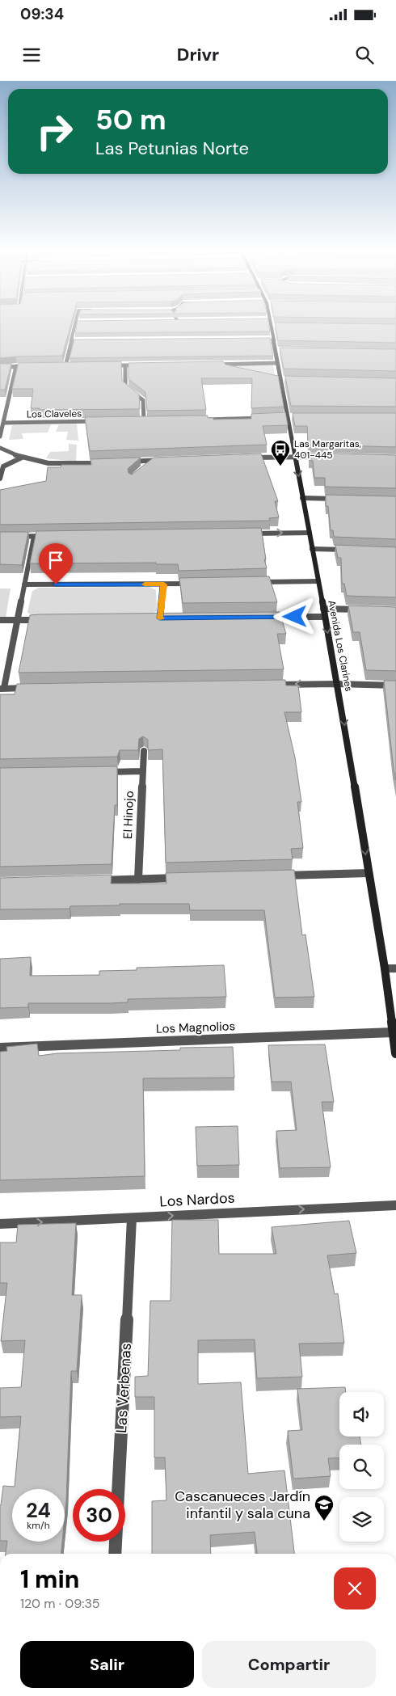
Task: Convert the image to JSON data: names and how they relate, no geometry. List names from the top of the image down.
{
  "streets": {
    "main road": ["Avenida Los Clarines"],
    "street": [
      "Los Claveles",
      "El Hinojo",
      "Los Magnolios",
      "Los Nardos",
      "Las Verbenas"
    ]
  },
  "crossings": [
    ["Avenida Los Clarines", "Los Magnolios"],
    ["Los Nardos", "Las Verbenas"]
  ],
  "one_way": ["Avenida Los Clarines", "Los Nardos"],
  "places": {
    "bus stop": ["Las Margaritas, 401-445"],
    "school or university": ["Cascanueces Jardín infantil y sala cuna"]
  },
  "page": {
    "status": "09:34",
    "header": "Drivr",
    "turn": ["50 m", "Las Petunias Norte"],
    "speed": "24 km/h",
    "limit": "30",
    "heading": ["1 min", "120 m · 09:35"],
    "buttons": ["Salir", "Compartir"]
  }
}
